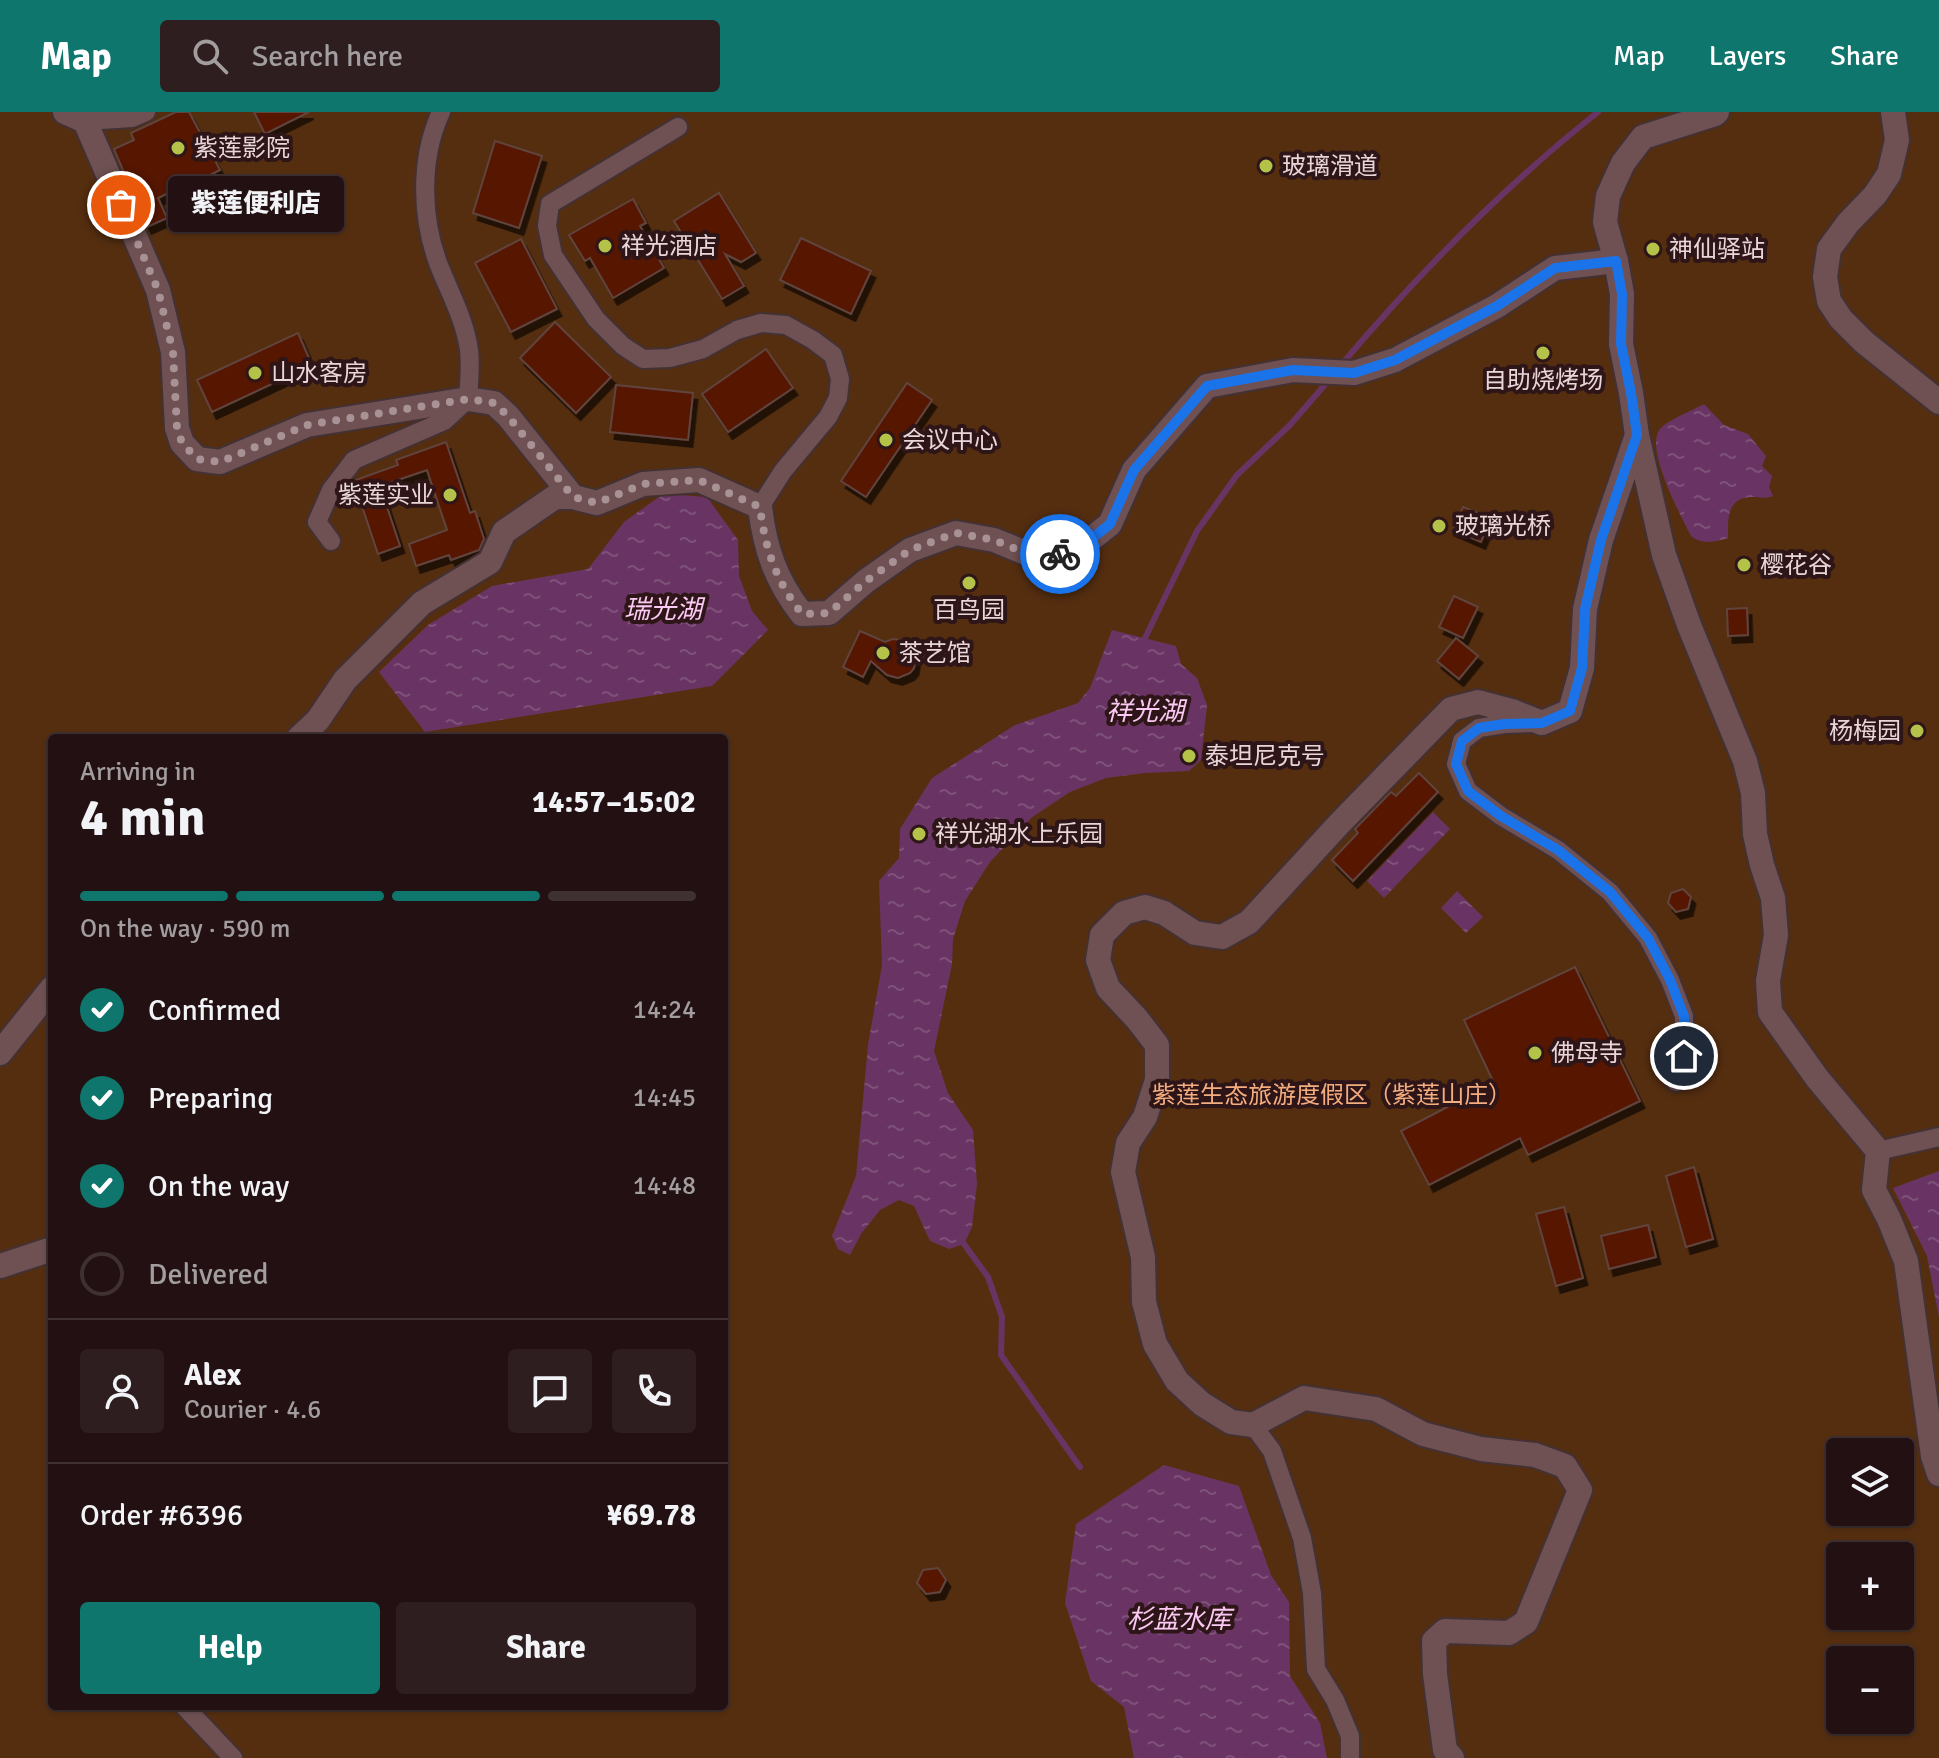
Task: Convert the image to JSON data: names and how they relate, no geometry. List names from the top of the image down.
{
  "water": ["瑞光湖", "祥光湖", "杉蓝水库"],
  "parks": ["紫莲生态旅游度假区（紫莲山庄）"],
  "places": [
    "紫莲影院",
    "玻璃滑道",
    "紫莲便利店",
    "祥光酒店",
    "神仙驿站",
    "自助烧烤场",
    "山水客房",
    "会议中心",
    "紫莲实业",
    "玻璃光桥",
    "樱花谷",
    "百鸟园",
    "茶艺馆",
    "杨梅园",
    "泰坦尼克号",
    "祥光湖水上乐园",
    "佛母寺"
  ],
  "page": {
    "header": "Map",
    "search": "Search here",
    "nav": ["Map", "Layers", "Share"],
    "bubble": "紫莲便利店",
    "heading": ["4 min", "Arriving in", "14:57–15:02"],
    "panel": [
      "Alex",
      "Courier · 4.6",
      "Order #6396",
      "¥69.78"
    ],
    "bar": "On the way · 590 m",
    "list": [
      ["Confirmed", "14:24"],
      ["Preparing", "14:45"],
      ["On the way", "14:48"],
      "Delivered"
    ],
    "map_buttons": ["+", "−"],
    "buttons": ["Help", "Share"]
  }
}
